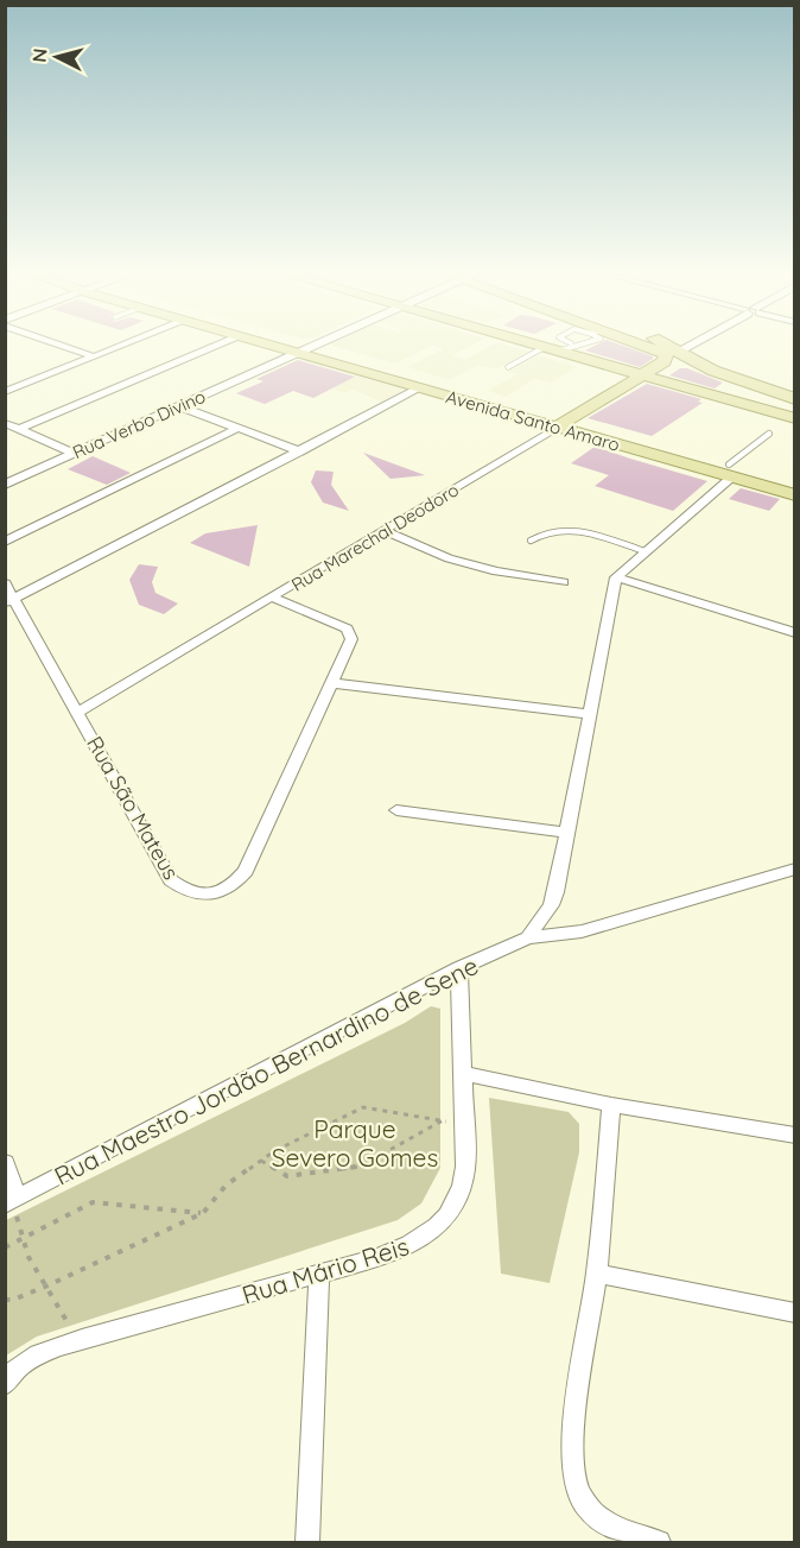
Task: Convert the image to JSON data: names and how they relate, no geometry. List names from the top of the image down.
{
  "streets": {
    "main road": ["Avenida Santo Amaro", "Rua Marechal Deodoro"],
    "street": [
      "Rua Verbo Divino",
      "Rua São Mateus",
      "Rua Maestro Jordão Bernardino de Sene",
      "Rua Mário Reis"
    ]
  },
  "crossings": [
    ["Avenida Santo Amaro", "Rua Verbo Divino"],
    ["Avenida Santo Amaro", "Rua Marechal Deodoro"],
    ["Rua Marechal Deodoro", "Rua São Mateus"],
    ["Rua Maestro Jordão Bernardino de Sene", "Rua Mário Reis"]
  ],
  "parks": ["Parque Severo Gomes"],
  "north": "left"
}
